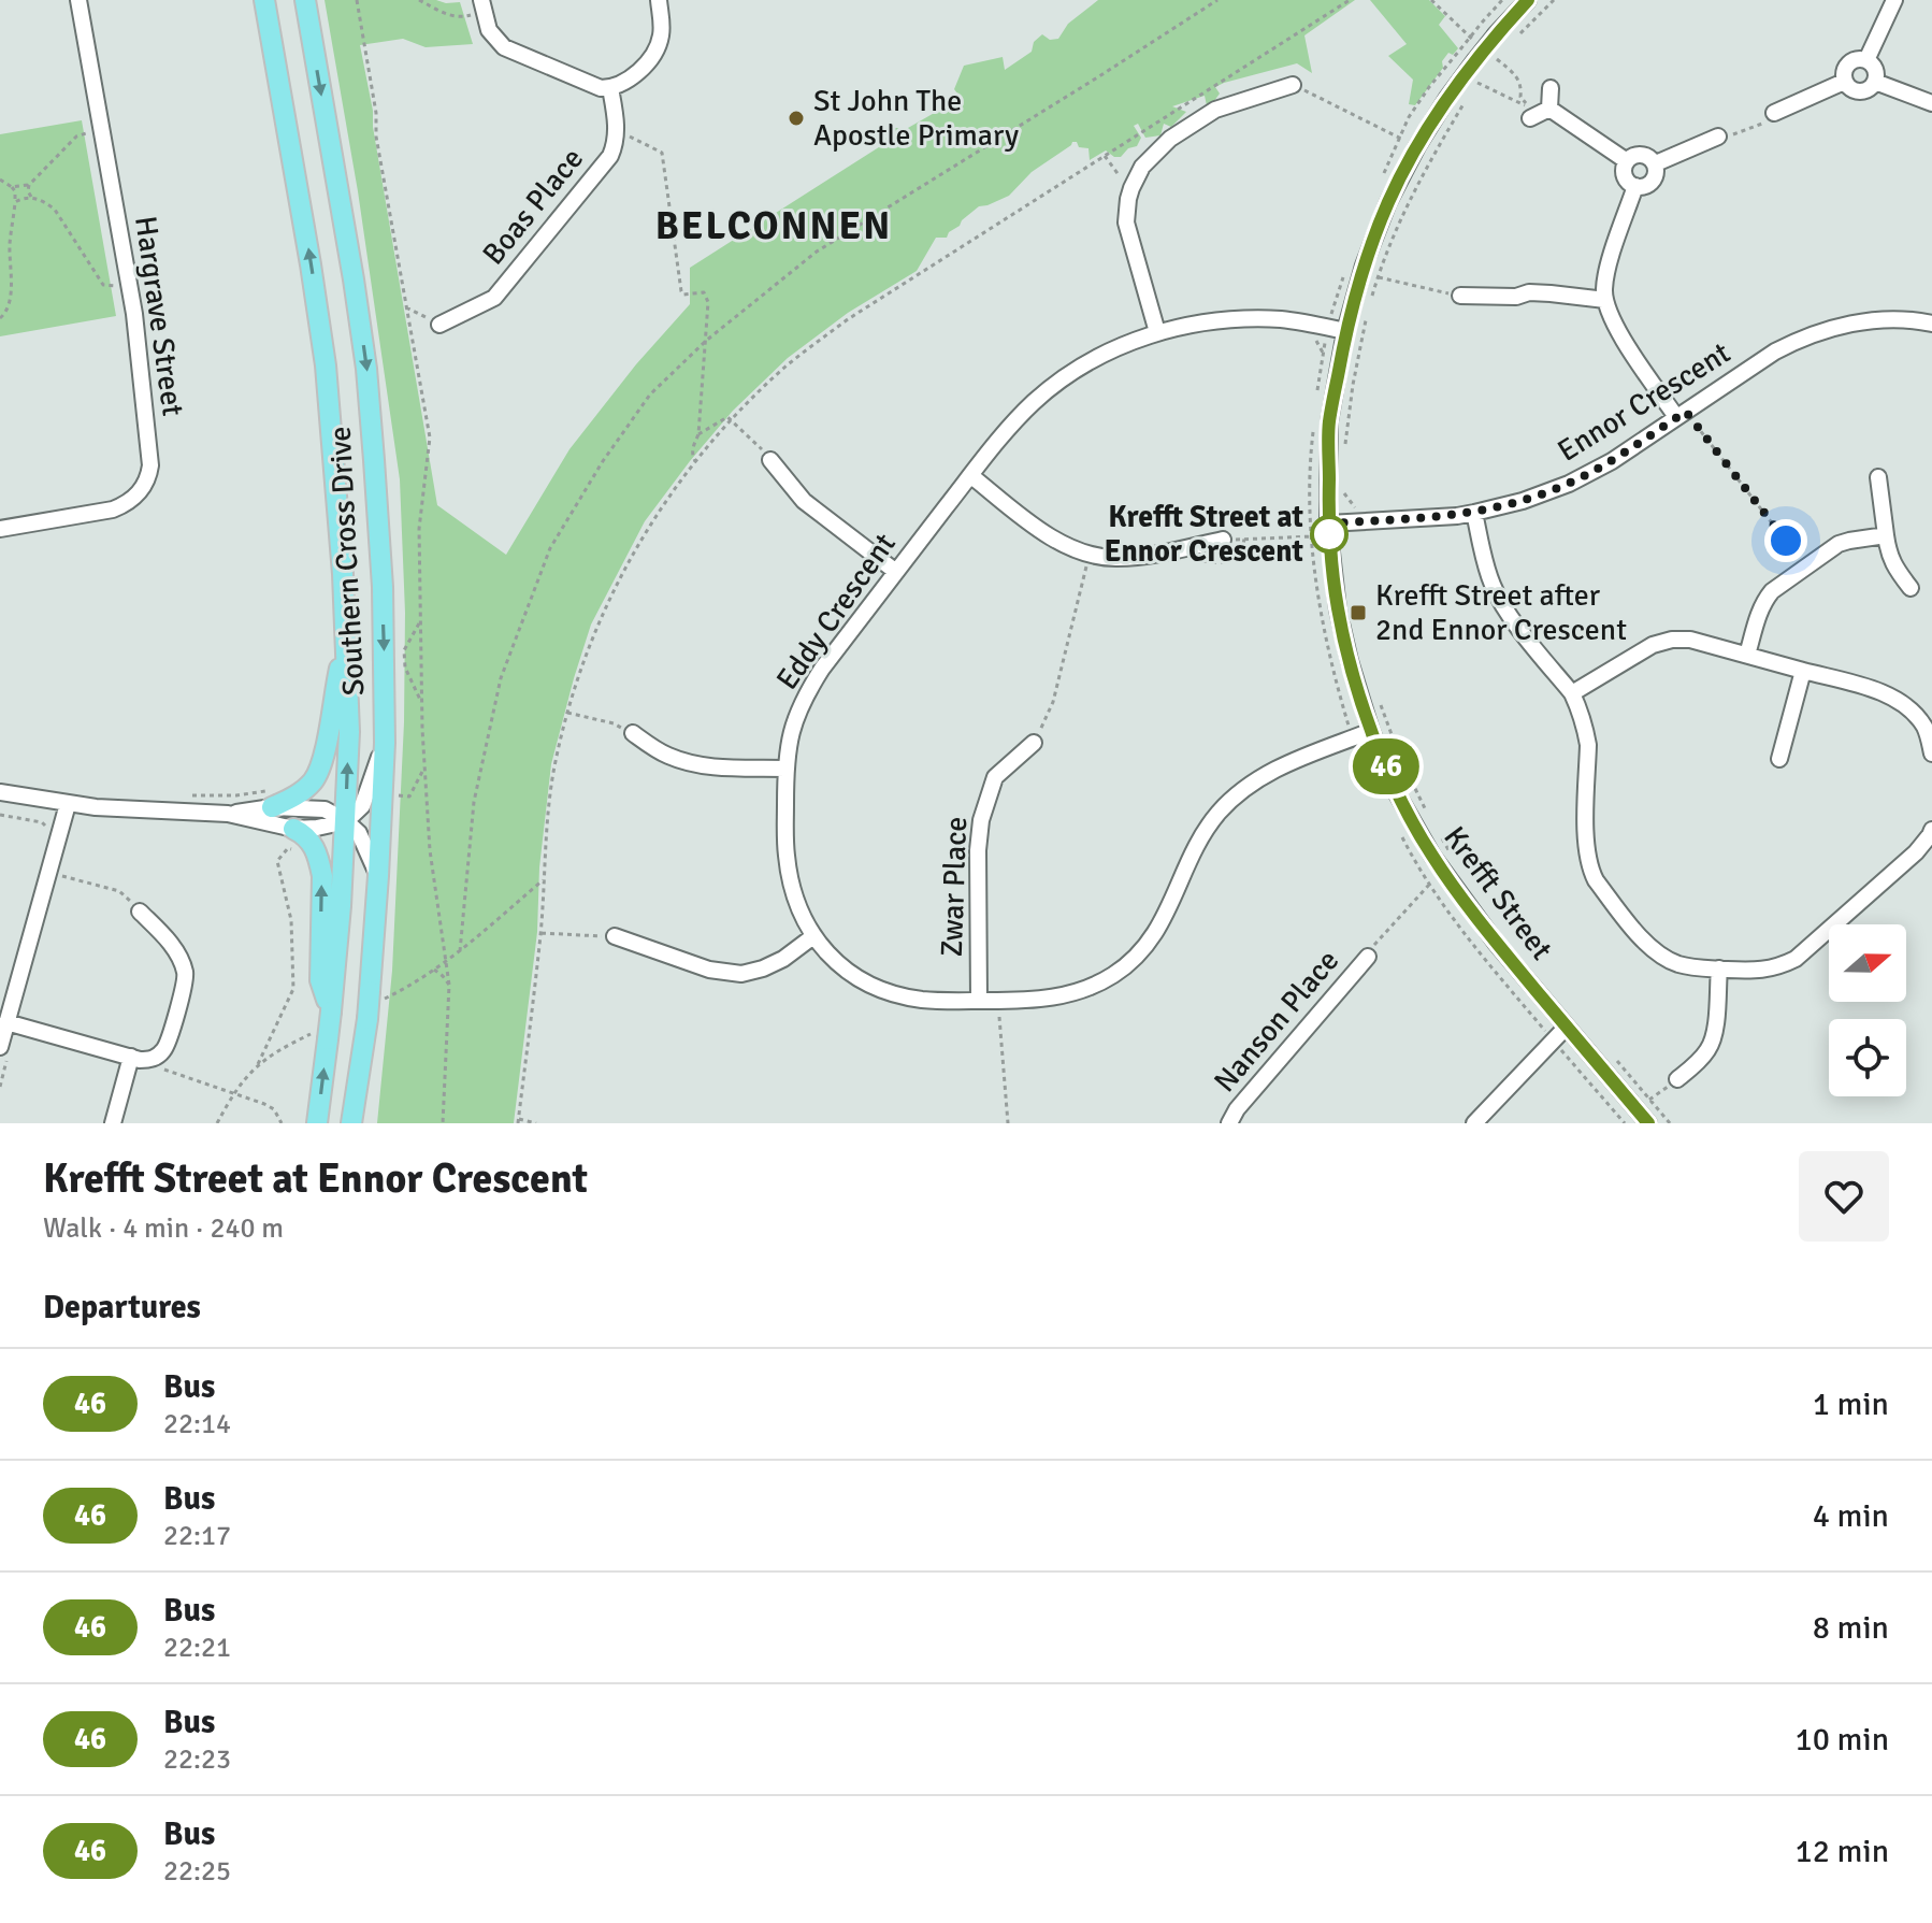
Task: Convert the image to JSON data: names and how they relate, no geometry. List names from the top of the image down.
{
  "streets": {
    "main road": ["Southern Cross Drive"],
    "street": [
      "Boas Place",
      "Hargrave Street",
      "Ennor Crescent",
      "Eddy Crescent",
      "Zwar Place",
      "Krefft Street",
      "Nanson Place"
    ]
  },
  "crossings": [
    ["Ennor Crescent", "Krefft Street"],
    ["Eddy Crescent", "Zwar Place"],
    ["Eddy Crescent", "Krefft Street"]
  ],
  "districts": ["BELCONNEN"],
  "places": {
    "other": ["St John The Apostle Primary", "Krefft Street at Ennor Crescent"],
    "transit": ["Krefft Street after 2nd Ennor Crescent"]
  },
  "lines": ["bus line 46"],
  "north": "right",
  "page": {
    "on_map": "46",
    "heading": [
      ["Krefft Street at Ennor Crescent", "Walk · 4 min · 240 m"],
      "Departures"
    ],
    "list": [
      {
        "mark": "46",
        "name": "Bus",
        "note": "22:14",
        "value": "1 min"
      },
      {
        "mark": "46",
        "name": "Bus",
        "note": "22:17",
        "value": "4 min"
      },
      {
        "mark": "46",
        "name": "Bus",
        "note": "22:21",
        "value": "8 min"
      },
      {
        "mark": "46",
        "name": "Bus",
        "note": "22:23",
        "value": "10 min"
      },
      {
        "mark": "46",
        "name": "Bus",
        "note": "22:25",
        "value": "12 min"
      }
    ]
  }
}
